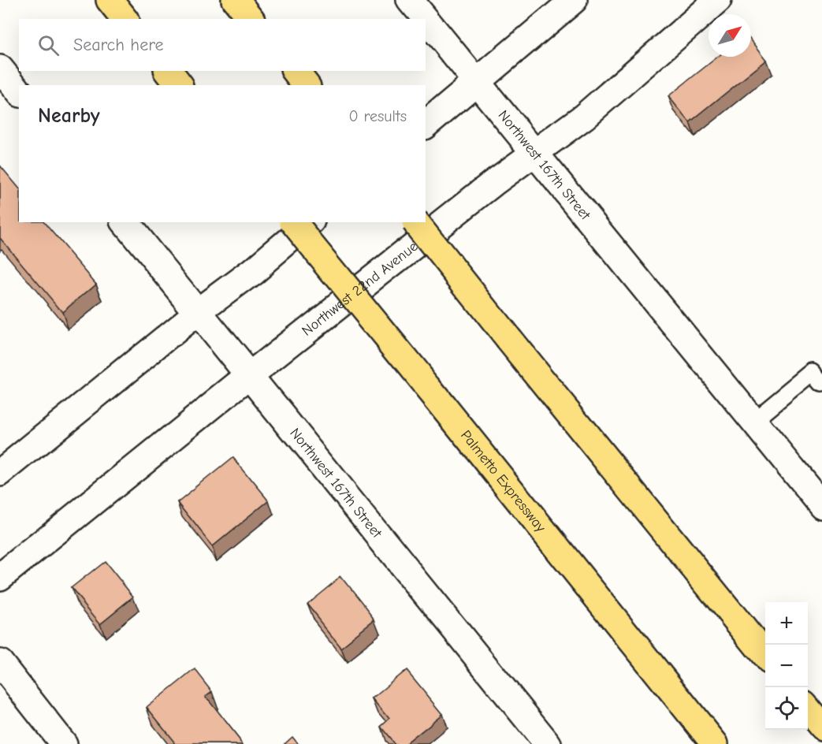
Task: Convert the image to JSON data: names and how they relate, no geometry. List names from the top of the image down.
{
  "streets": {
    "highway": ["Palmetto Expressway"],
    "main road": ["Northwest 167th Street", "Northwest 22nd Avenue"]
  },
  "crossings": [
    ["Northwest 167th Street", "Northwest 22nd Avenue"]
  ],
  "north": "top right",
  "page": {
    "search": "Search here",
    "heading": ["Nearby", "0 results"],
    "map_buttons": ["+", "−"]
  }
}
